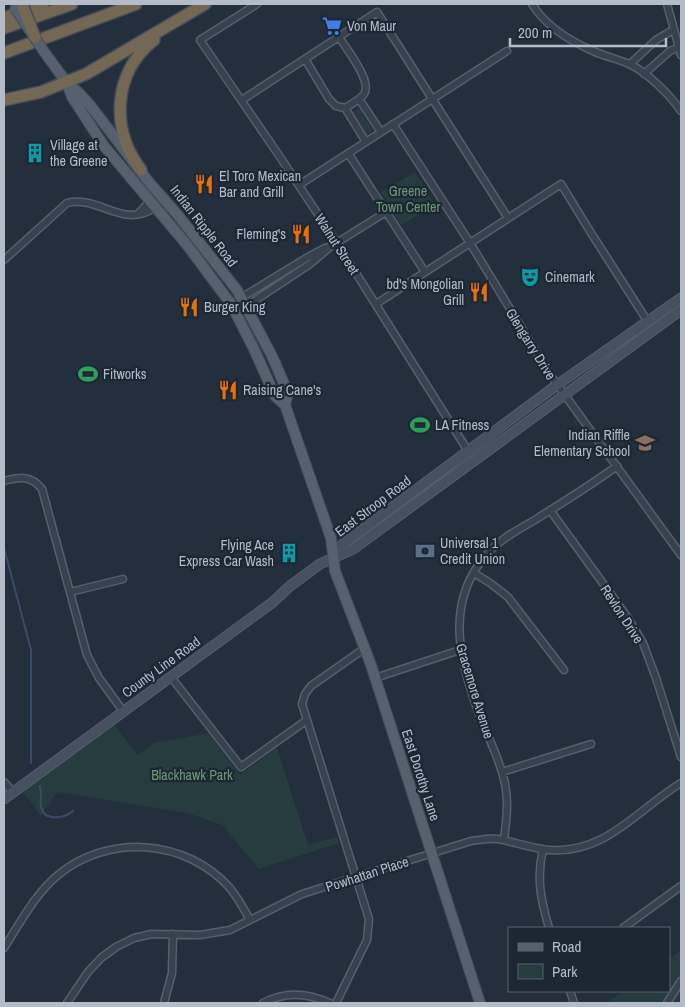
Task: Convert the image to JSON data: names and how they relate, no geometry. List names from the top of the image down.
{
  "streets": {
    "main road": [
      "Indian Ripple Road",
      "East Stroop Road",
      "County Line Road",
      "East Dorothy Lane"
    ],
    "street": [
      "Walnut Street",
      "Glengarry Drive",
      "Revlon Drive",
      "Gracemore Avenue",
      "Powhattan Place"
    ]
  },
  "crossings": [
    ["Indian Ripple Road", "East Stroop Road"],
    ["Indian Ripple Road", "County Line Road"],
    ["Indian Ripple Road", "East Dorothy Lane"],
    ["Walnut Street", "East Stroop Road"],
    ["Glengarry Drive", "East Stroop Road"],
    ["Glengarry Drive", "Gracemore Avenue"],
    ["East Stroop Road", "County Line Road"],
    ["East Stroop Road", "East Dorothy Lane"],
    ["Revlon Drive", "Gracemore Avenue"],
    ["County Line Road", "East Dorothy Lane"],
    ["Gracemore Avenue", "Powhattan Place"],
    ["East Dorothy Lane", "Powhattan Place"]
  ],
  "parks": ["Greene Town Center", "Blackhawk Park"],
  "places": {
    "supermarket": ["Von Maur"],
    "building": ["Village at the Greene", "Flying Ace Express Car Wash"],
    "restaurant": [
      "El Toro Mexican Bar and Grill",
      "Fleming's",
      "bd's Mongolian Grill",
      "Burger King",
      "Raising Cane's"
    ],
    "theatre": ["Cinemark"],
    "sports": ["Fitworks", "LA Fitness"],
    "school or university": ["Indian Riffle Elementary School"],
    "bank": ["Universal 1 Credit Union"]
  },
  "legend": ["Road", "Park"],
  "scale_bar": "200 m"
}
